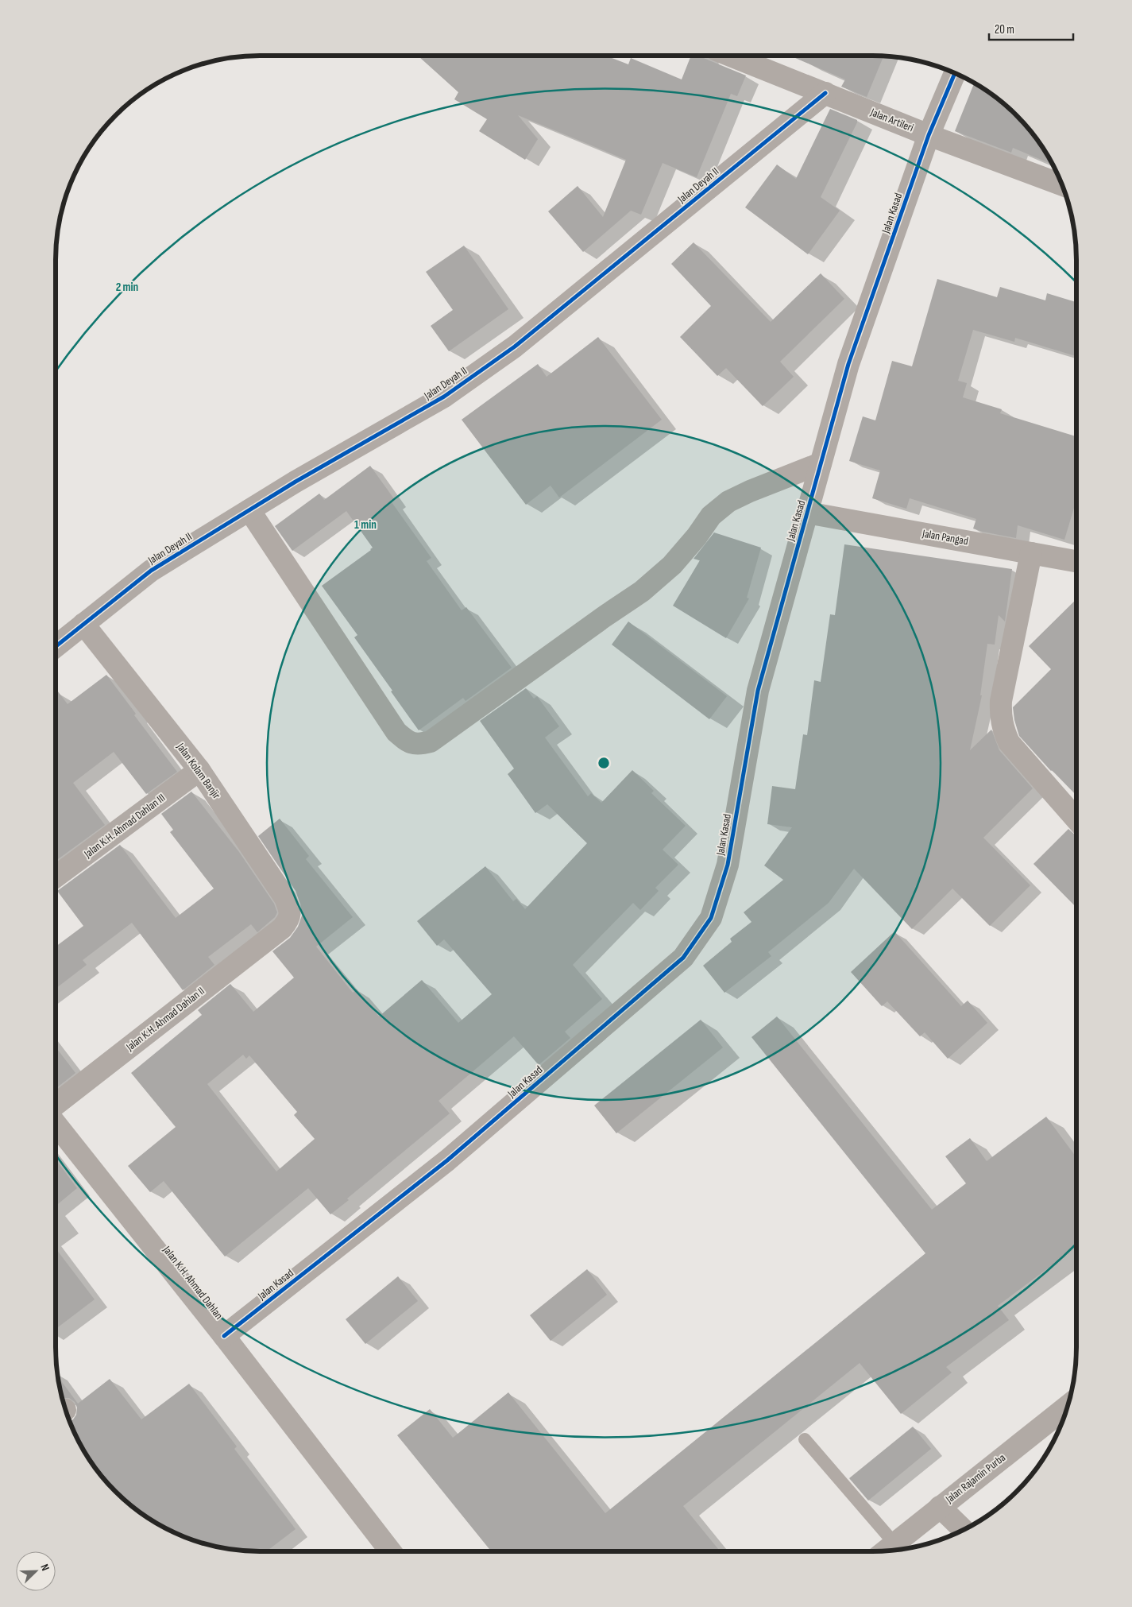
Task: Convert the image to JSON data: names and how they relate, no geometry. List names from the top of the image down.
{
  "streets": {
    "street": [
      "Jalan Artileri",
      "Jalan Deyah II",
      "Jalan Kasad",
      "Jalan Pangad",
      "Jalan Kolam Banjir",
      "Jalan K.H. Ahmad Dahlan III",
      "Jalan K.H. Ahmad Dahlan II",
      "Jalan K.H. Ahmad Dahlan",
      "Jalan Rajamin Purba"
    ]
  },
  "crossings": [
    ["Jalan Artileri", "Jalan Deyah II"],
    ["Jalan Artileri", "Jalan Kasad"],
    ["Jalan Deyah II", "Jalan Kolam Banjir"],
    ["Jalan Kasad", "Jalan Pangad"],
    ["Jalan Kasad", "Jalan K.H. Ahmad Dahlan"],
    ["Jalan Kolam Banjir", "Jalan K.H. Ahmad Dahlan III"],
    ["Jalan Kolam Banjir", "Jalan K.H. Ahmad Dahlan II"]
  ],
  "scale_bar": "20 m",
  "north": "top right",
  "rings": ["2 min", "1 min"]
}
